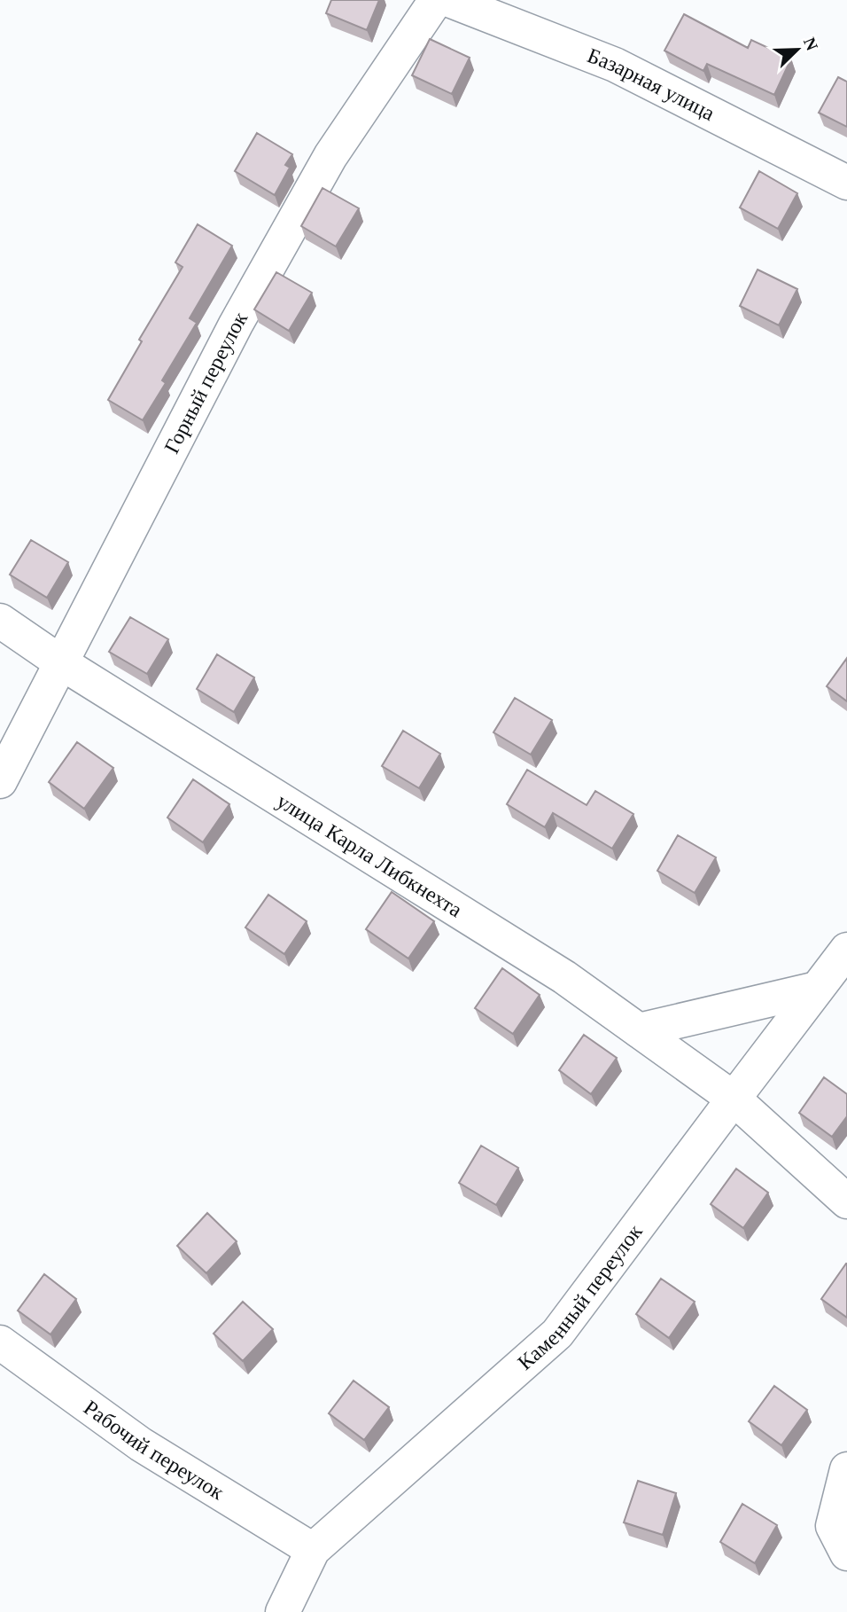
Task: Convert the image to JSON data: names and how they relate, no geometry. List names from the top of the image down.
{
  "streets": {
    "street": [
      "Базарная улица",
      "Горный переулок",
      "улица Карла Либкнехта",
      "Каменный переулок",
      "Рабочий переулок"
    ]
  },
  "crossings": [
    ["Горный переулок", "улица Карла Либкнехта"],
    ["улица Карла Либкнехта", "Каменный переулок"],
    ["Каменный переулок", "Рабочий переулок"]
  ],
  "north": "top right"
}
